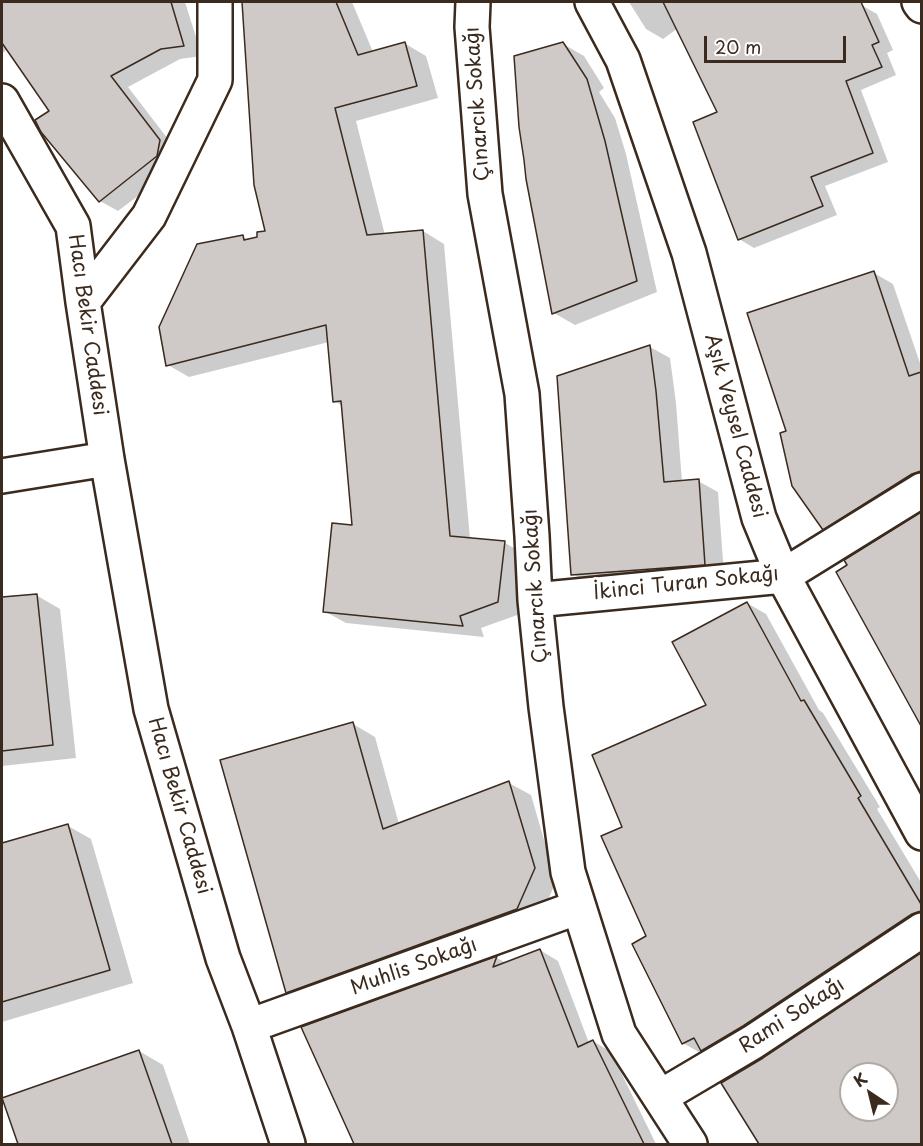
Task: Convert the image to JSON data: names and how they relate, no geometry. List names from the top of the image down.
{
  "streets": {
    "street": [
      "Çınarcık Sokağı",
      "Hacı Bekir Caddesi",
      "Aşık Veysel Caddesi",
      "İkinci Turan Sokağı",
      "Muhlis Sokağı",
      "Rami Sokağı"
    ]
  },
  "crossings": [
    ["Çınarcık Sokağı", "İkinci Turan Sokağı"],
    ["Çınarcık Sokağı", "Muhlis Sokağı"],
    ["Çınarcık Sokağı", "Rami Sokağı"],
    ["Hacı Bekir Caddesi", "Muhlis Sokağı"],
    ["Aşık Veysel Caddesi", "İkinci Turan Sokağı"]
  ],
  "scale_bar": "20 m",
  "north": "top left"
}
